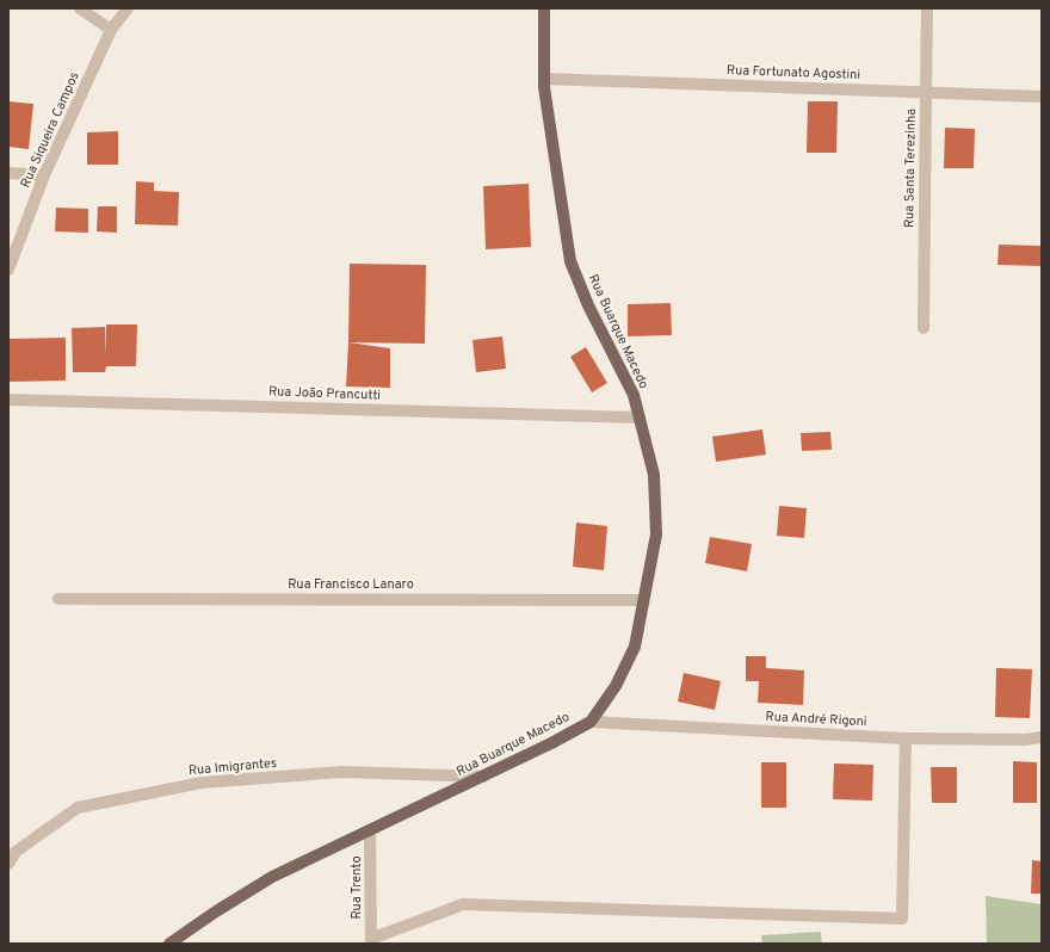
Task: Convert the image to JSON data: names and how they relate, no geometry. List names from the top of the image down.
{
  "streets": {
    "main road": ["Rua Buarque Macedo"],
    "street": [
      "Rua Fortunato Agostini",
      "Rua Siqueira Campos",
      "Rua Santa Terezinha",
      "Rua João Prancutti",
      "Rua Francisco Lanaro",
      "Rua André Rigoni",
      "Rua Imigrantes",
      "Rua Trento"
    ]
  },
  "crossings": [
    ["Rua Fortunato Agostini", "Rua Santa Terezinha"],
    ["Rua Fortunato Agostini", "Rua Buarque Macedo"],
    ["Rua Buarque Macedo", "Rua João Prancutti"],
    ["Rua Buarque Macedo", "Rua Francisco Lanaro"],
    ["Rua Buarque Macedo", "Rua André Rigoni"],
    ["Rua Buarque Macedo", "Rua Imigrantes"],
    ["Rua Buarque Macedo", "Rua Trento"]
  ]
}
